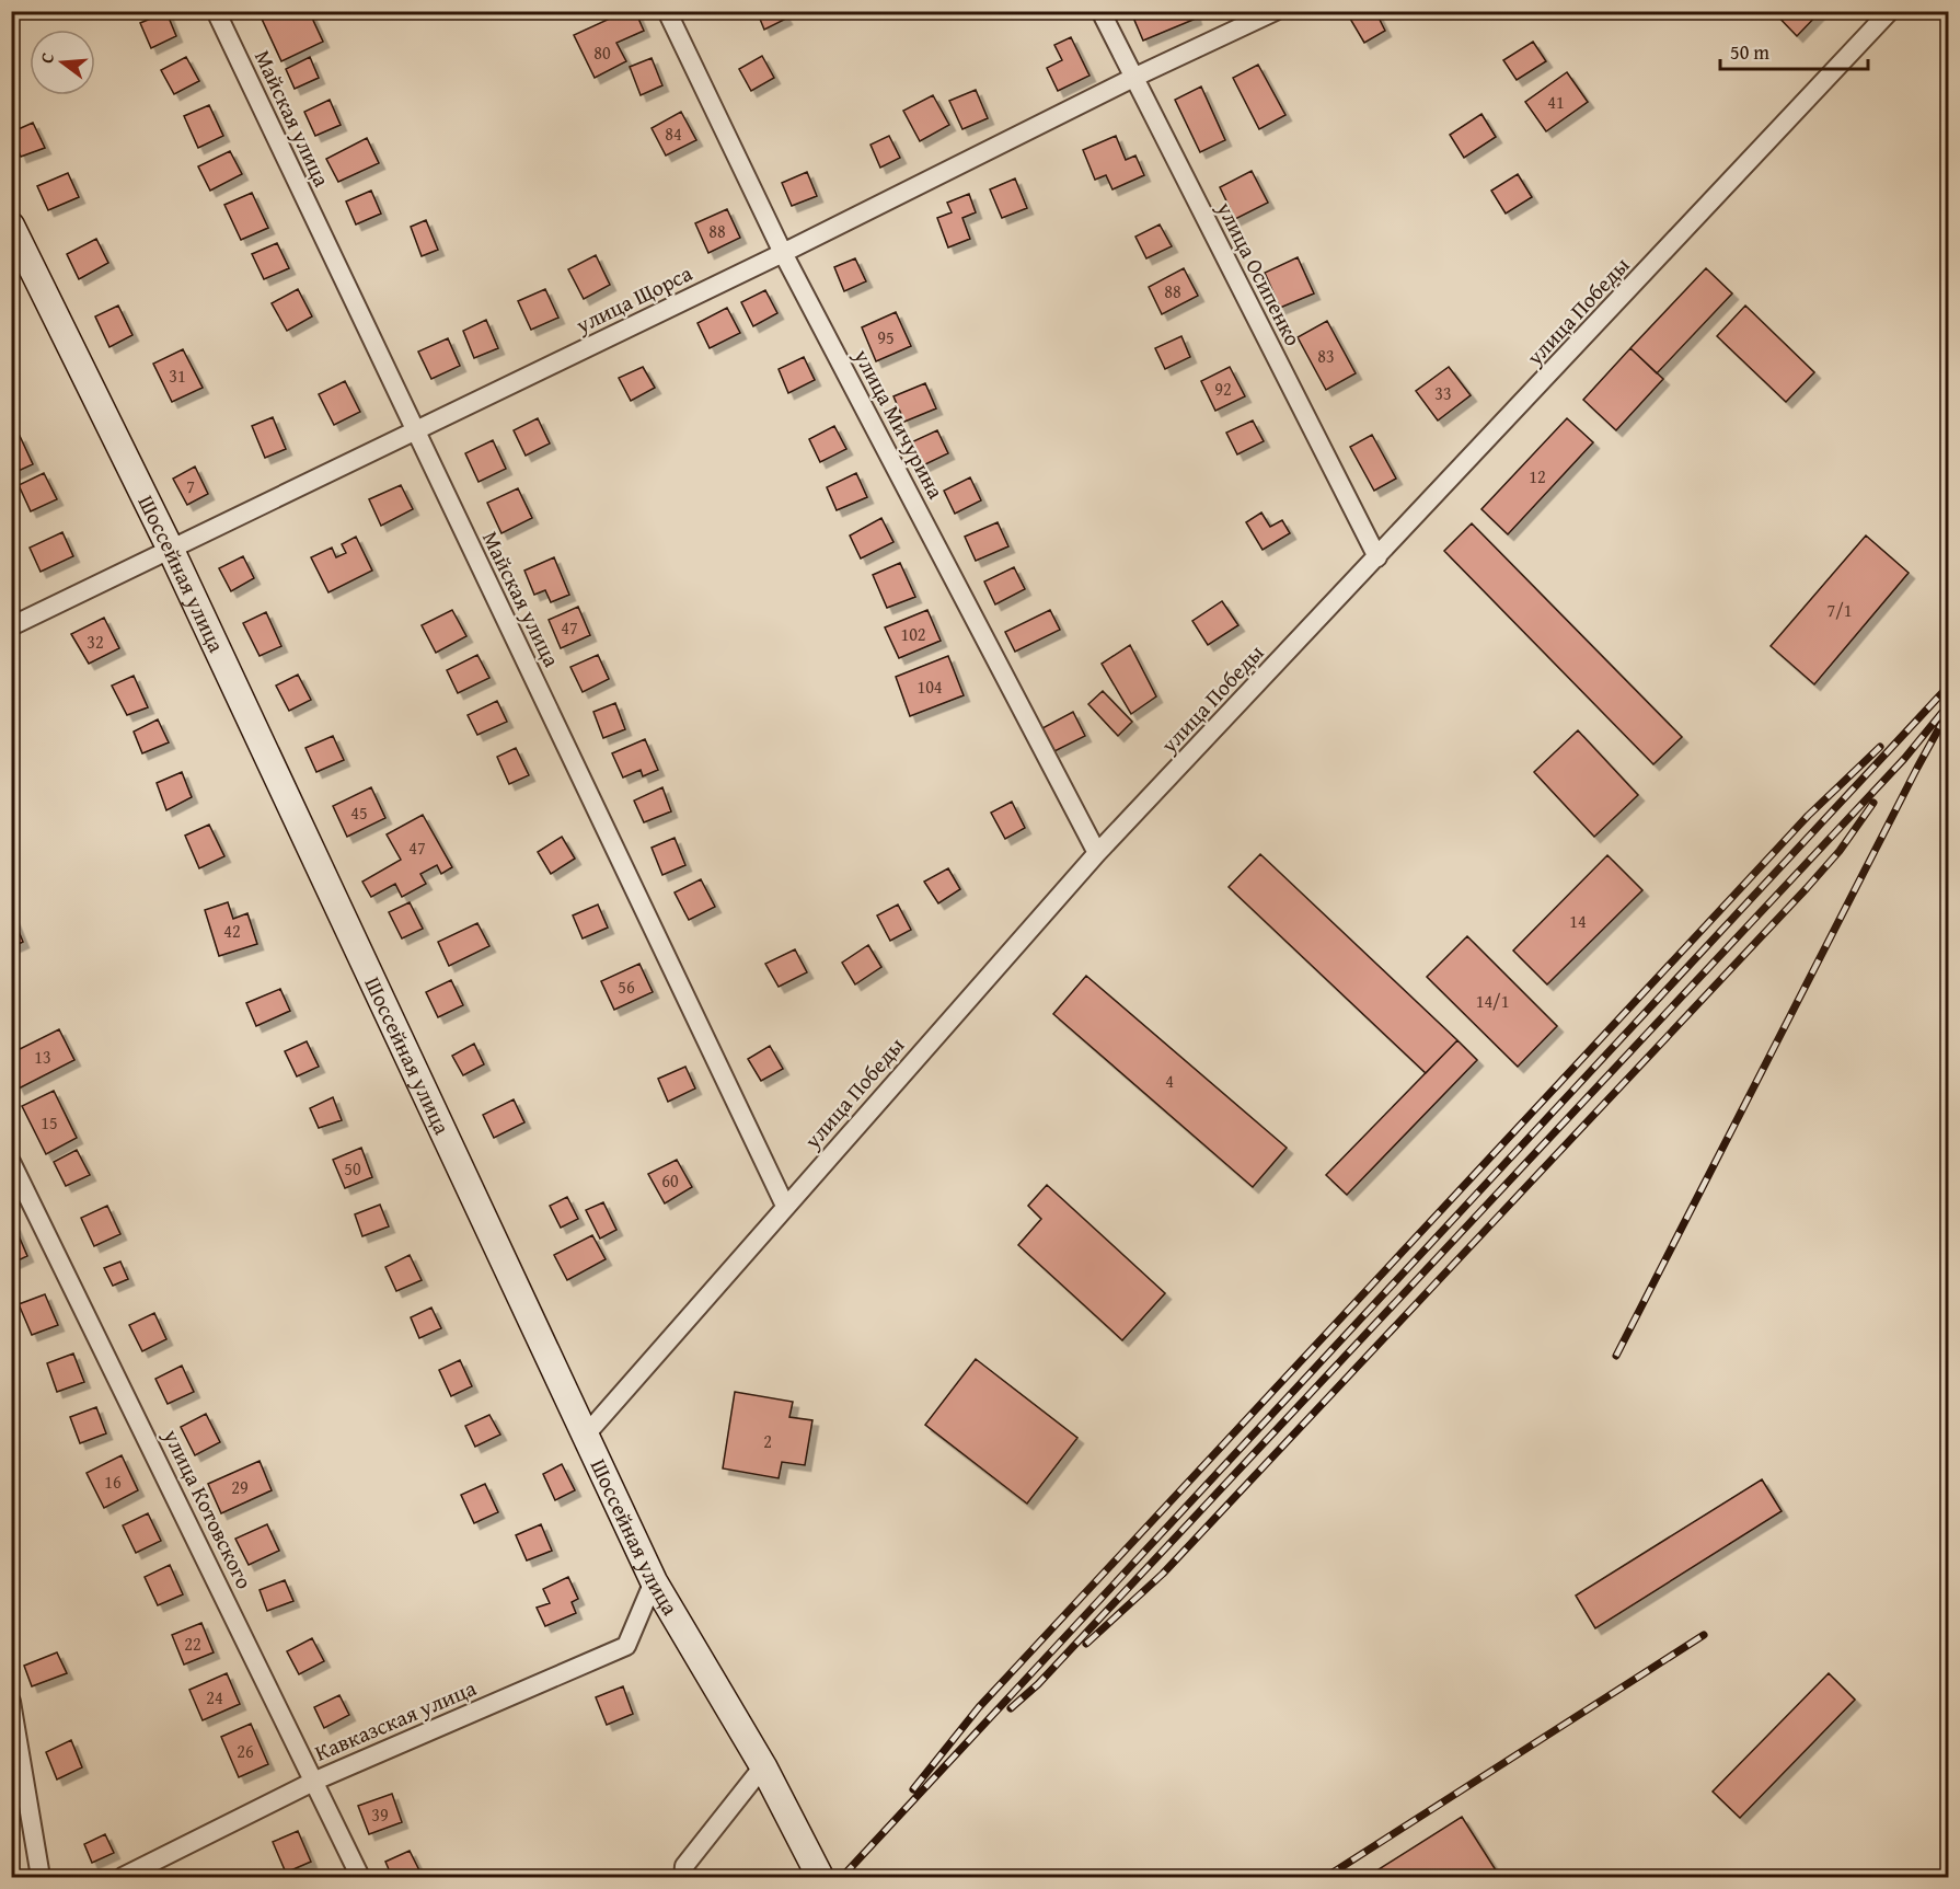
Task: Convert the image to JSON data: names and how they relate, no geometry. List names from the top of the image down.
{
  "streets": {
    "main road": ["Шоссейная улица"],
    "street": [
      "Майская улица",
      "улица Осипенко",
      "улица Щорса",
      "улица Победы",
      "улица Мичурина",
      "улица Котовского",
      "Кавказская улица"
    ]
  },
  "crossings": [
    ["Майская улица", "улица Щорса"],
    ["Майская улица", "улица Победы"],
    ["улица Осипенко", "улица Щорса"],
    ["улица Осипенко", "улица Победы"],
    ["улица Щорса", "улица Мичурина"],
    ["улица Щорса", "Шоссейная улица"],
    ["улица Победы", "улица Мичурина"],
    ["улица Победы", "Шоссейная улица"],
    ["Шоссейная улица", "Кавказская улица"],
    ["улица Котовского", "Кавказская улица"]
  ],
  "house_numbers": [
    "80",
    "41",
    "84",
    "88",
    "88",
    "95",
    "83",
    "31",
    "92",
    "33",
    "12",
    "7",
    "7/1",
    "47",
    "102",
    "32",
    "104",
    "45",
    "47",
    "14",
    "42",
    "56",
    "14/1",
    "13",
    "4",
    "15",
    "50",
    "60",
    "2",
    "16",
    "29",
    "22",
    "24",
    "26",
    "39"
  ],
  "scale_bar": "50 m",
  "north": "left"
}
